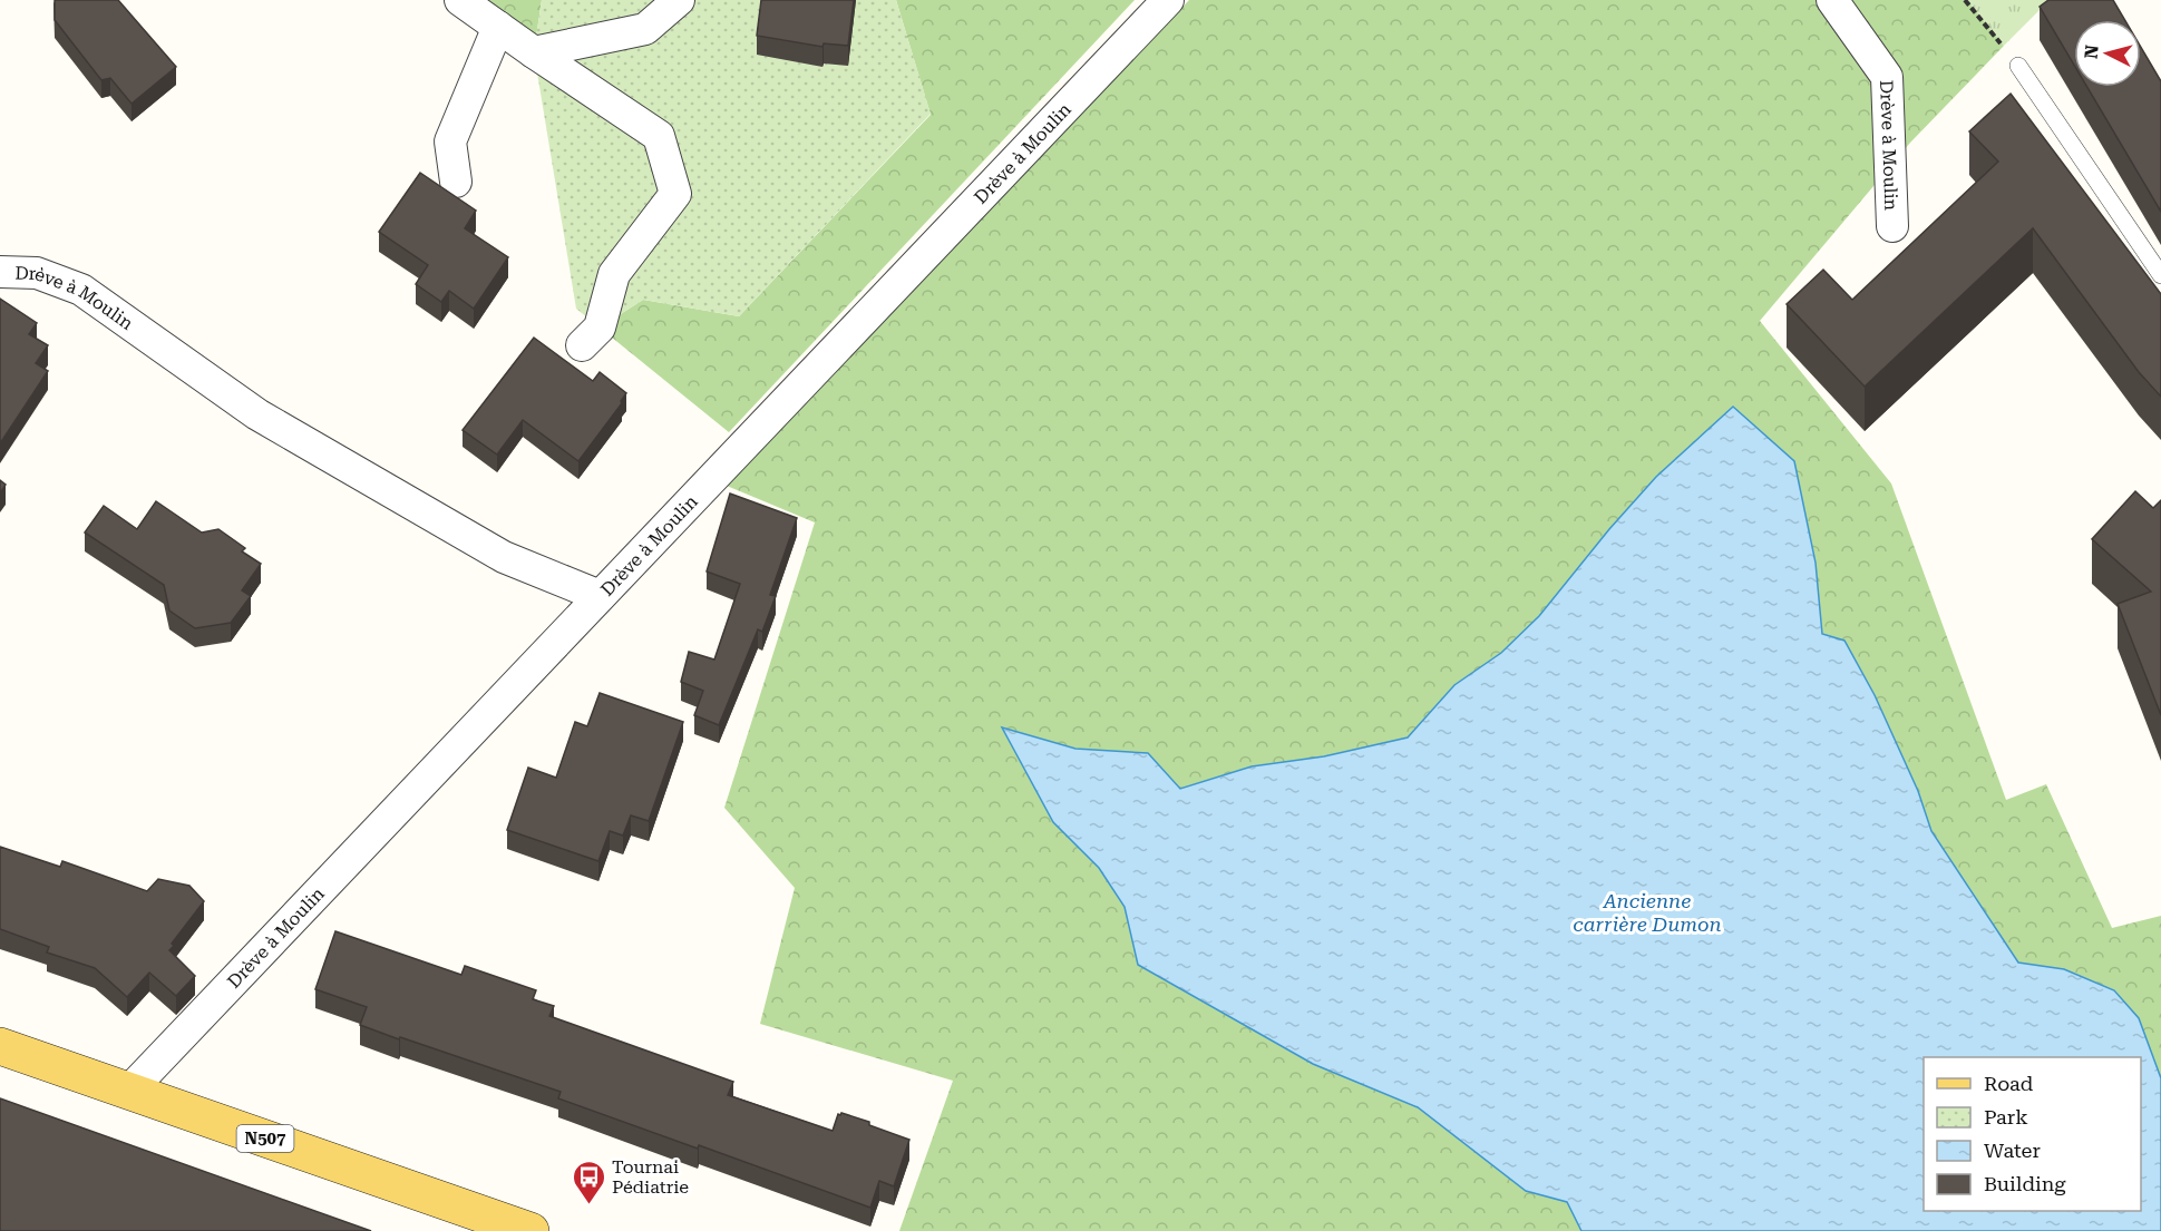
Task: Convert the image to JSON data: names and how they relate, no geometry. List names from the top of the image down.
{
  "streets": {
    "main road": ["N507"],
    "street": ["Drève à Moulin"]
  },
  "crossings": [
    ["Drève à Moulin", "N507"]
  ],
  "water": ["Ancienne carrière Dumon"],
  "places": {
    "bus stop": ["Tournai Pédiatrie"]
  },
  "legend": [
    "Road",
    "Park",
    "Water",
    "Building"
  ],
  "north": "left"
}
